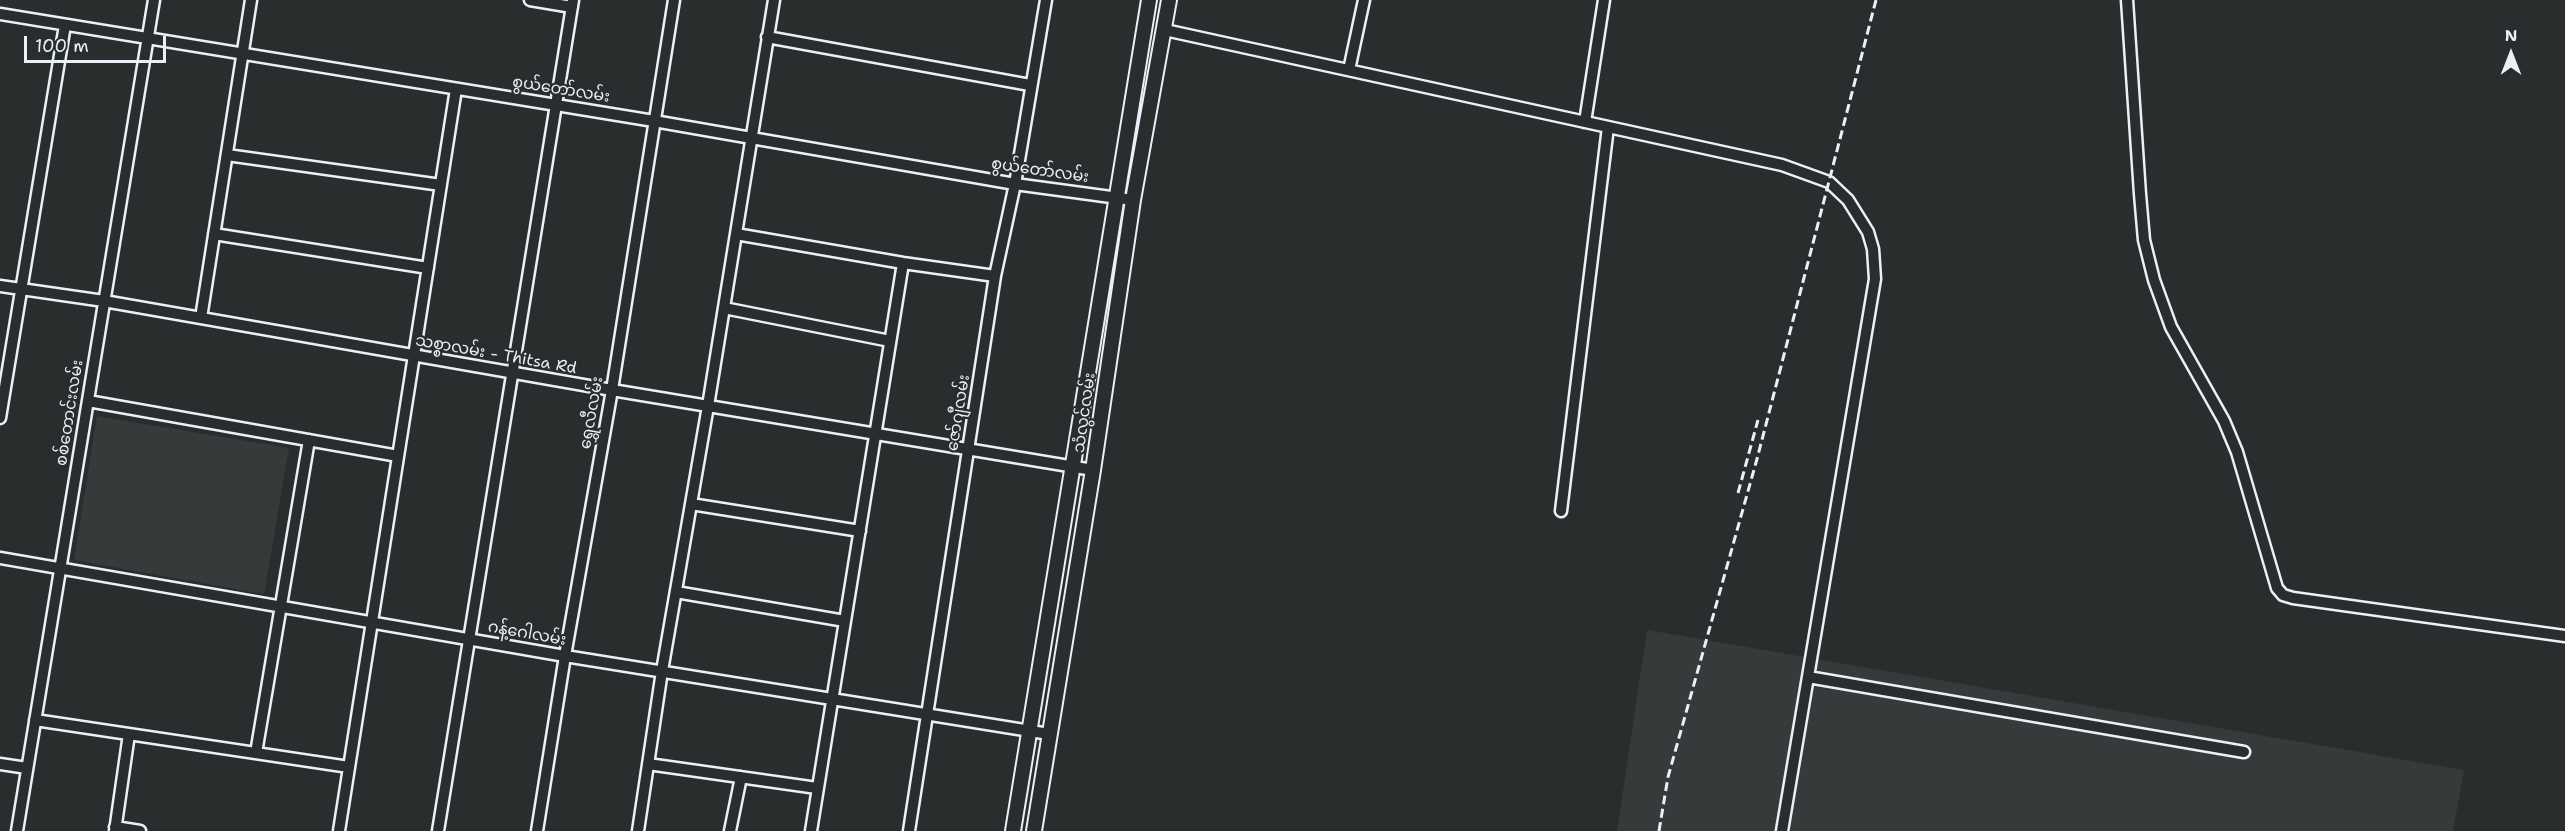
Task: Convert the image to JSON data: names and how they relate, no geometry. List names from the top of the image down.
{
  "streets": {
    "main road": ["သံလွင်လမ်း"],
    "street": [
      "စွယ်တော်လမ်း",
      "သစ္စာလမ်း - Thitsa Rd",
      "စစ်တောင်းလမ်း",
      "ရွှေလီလမ်း",
      "ဇော်ဂျီလမ်း",
      "ဂန့်ဂေါလမ်း"
    ]
  },
  "crossings": [
    ["စွယ်တော်လမ်း", "စစ်တောင်းလမ်း"],
    ["စွယ်တော်လမ်း", "ရွှေလီလမ်း"],
    ["စွယ်တော်လမ်း", "ဇော်ဂျီလမ်း"],
    ["စွယ်တော်လမ်း", "သံလွင်လမ်း"],
    ["သစ္စာလမ်း - Thitsa Rd", "စစ်တောင်းလမ်း"],
    ["သစ္စာလမ်း - Thitsa Rd", "ရွှေလီလမ်း"],
    ["သစ္စာလမ်း - Thitsa Rd", "ဇော်ဂျီလမ်း"],
    ["သစ္စာလမ်း - Thitsa Rd", "သံလွင်လမ်း"],
    ["စစ်တောင်းလမ်း", "ဂန့်ဂေါလမ်း"],
    ["ရွှေလီလမ်း", "ဂန့်ဂေါလမ်း"],
    ["ဇော်ဂျီလမ်း", "ဂန့်ဂေါလမ်း"],
    ["သံလွင်လမ်း", "ဂန့်ဂေါလမ်း"]
  ],
  "scale_bar": "100 m",
  "north": "top"
}
